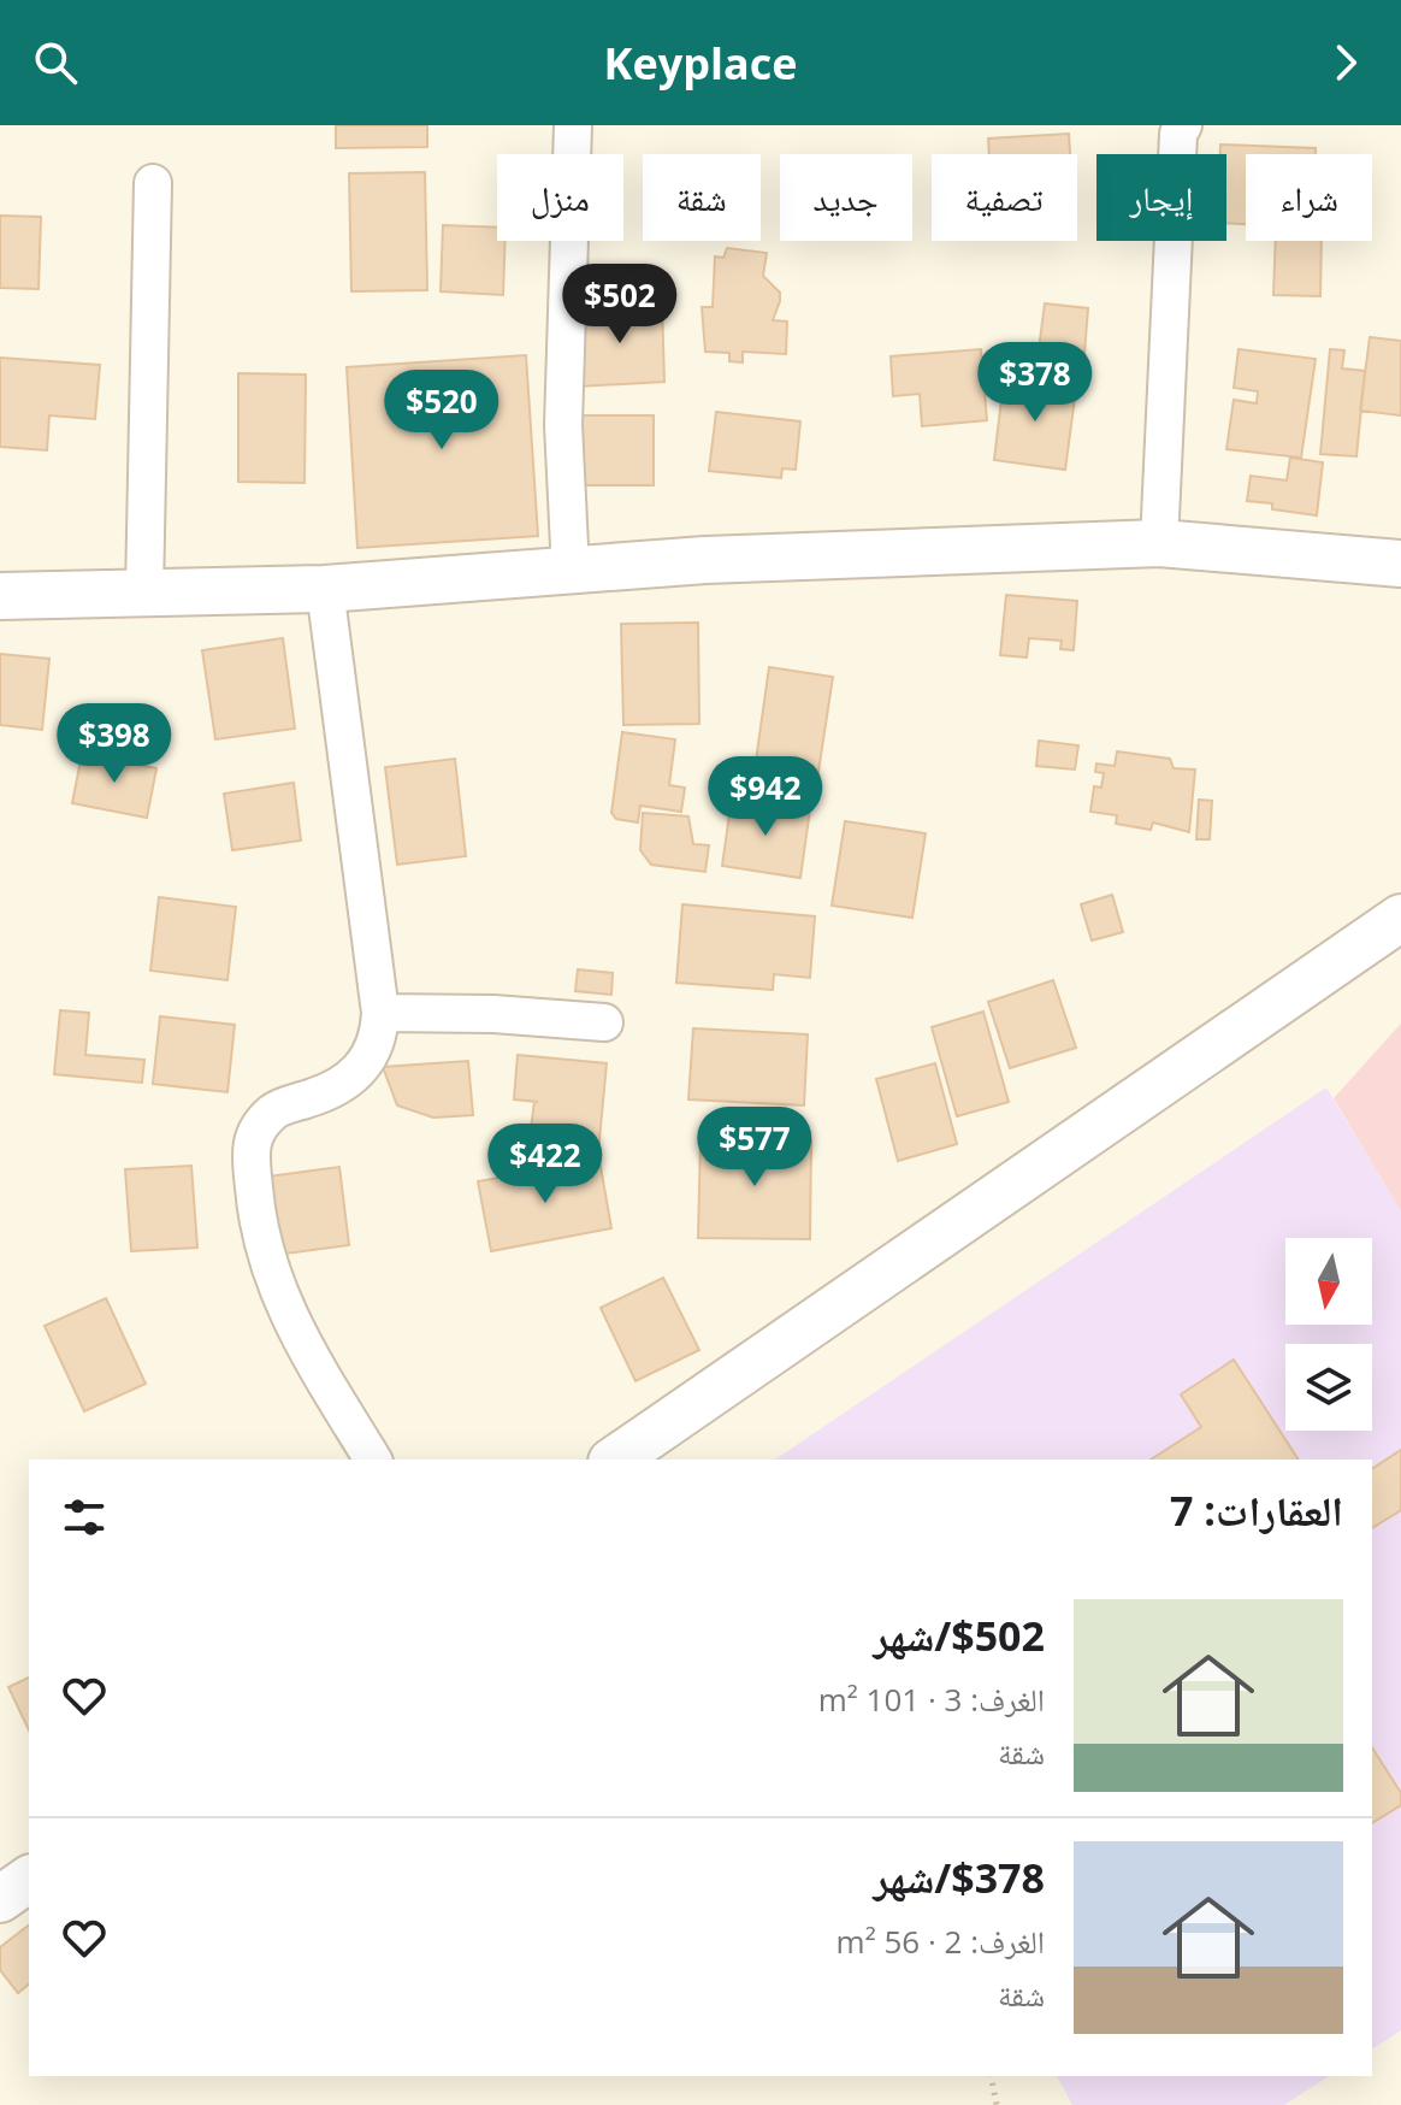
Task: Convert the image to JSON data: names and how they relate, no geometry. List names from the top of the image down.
{
  "north": "bottom",
  "page": {
    "header": "Keyplace",
    "chip": [
      "شراء",
      "إيجار",
      "تصفية",
      "جديد",
      "شقة",
      "منزل"
    ],
    "price": [
      "$502",
      "$378",
      "$520",
      "$398",
      "$942",
      "$577",
      "$422"
    ],
    "heading": "العقارات: 7",
    "list": [
      {
        "name": "$502/شهر",
        "note": "الغرف: 3 · 101 m² · شقة"
      },
      {
        "name": "$378/شهر",
        "note": "الغرف: 2 · 56 m² · شقة"
      }
    ]
  }
}
